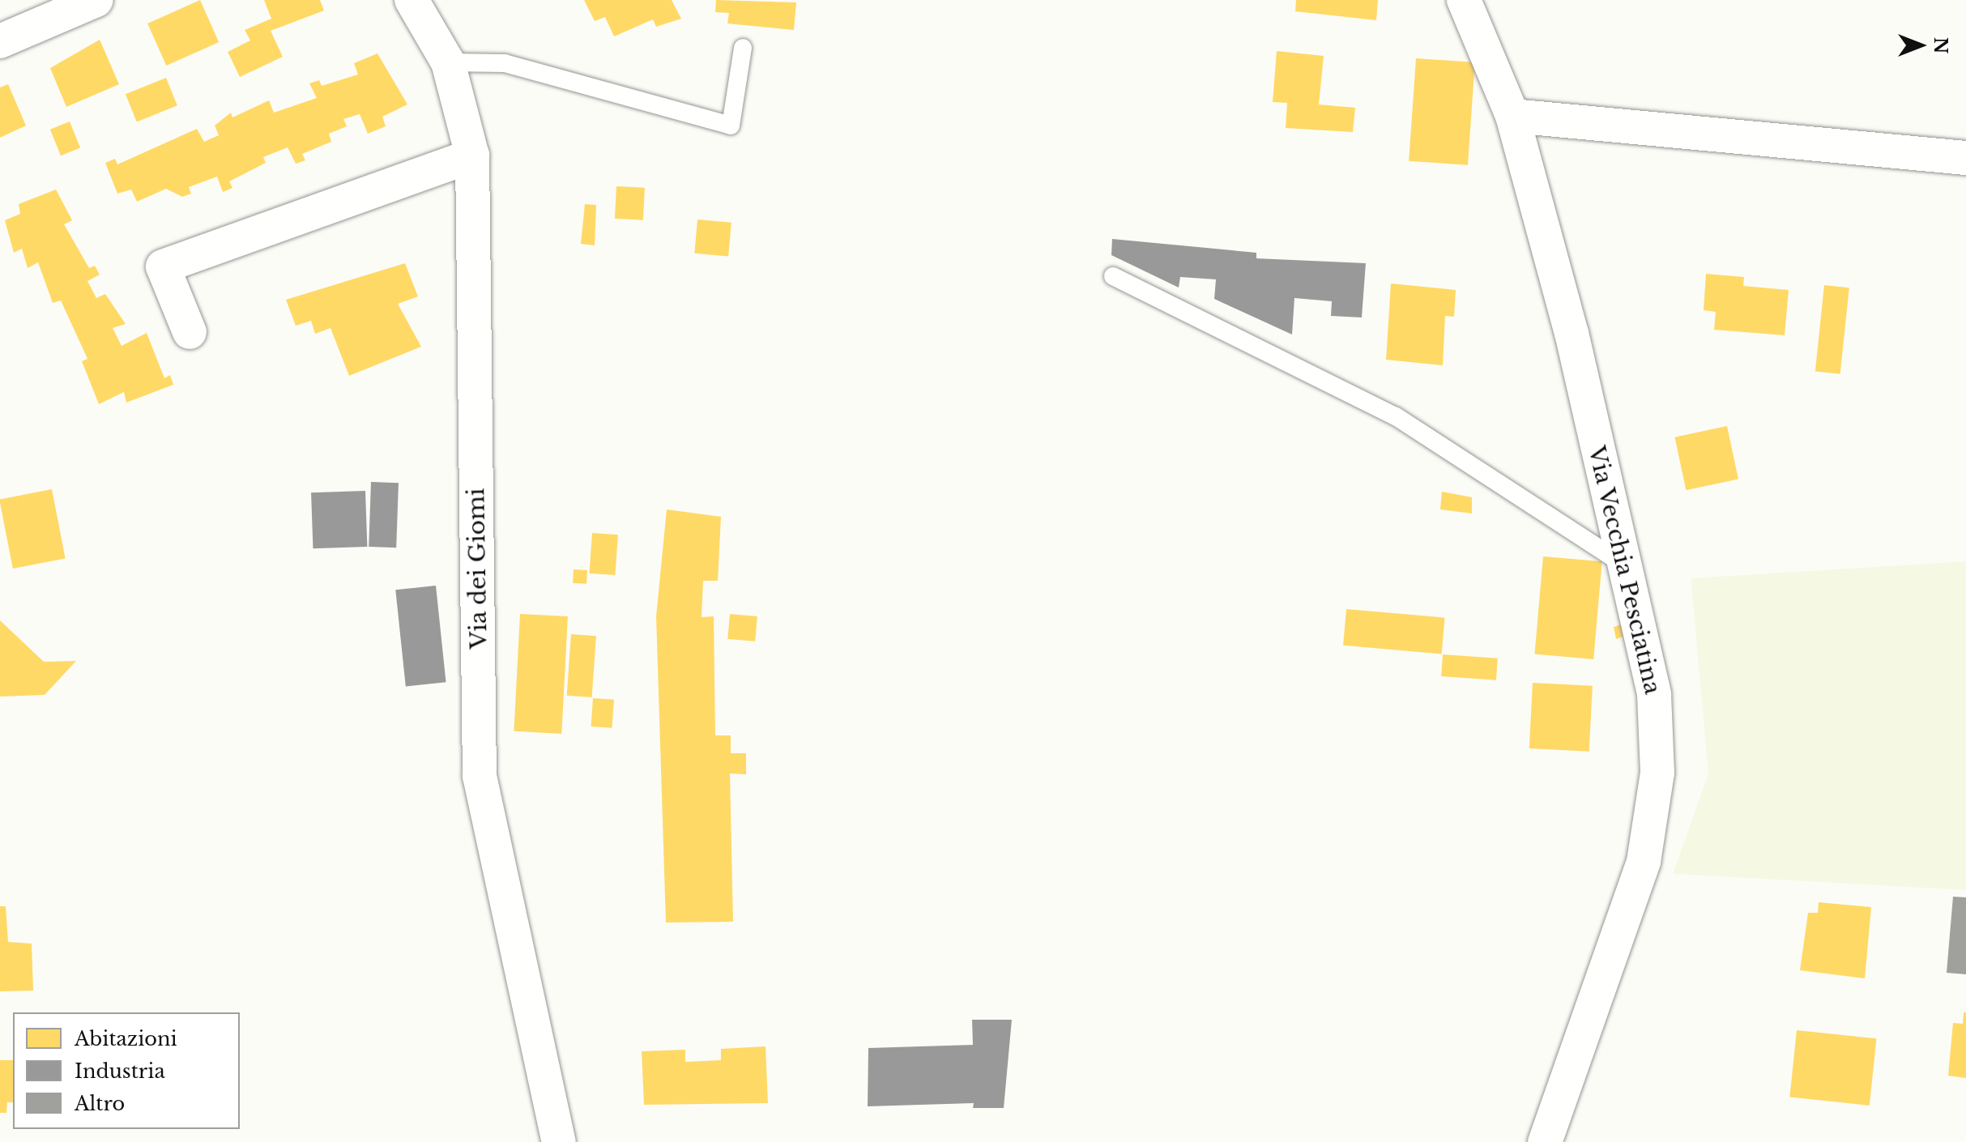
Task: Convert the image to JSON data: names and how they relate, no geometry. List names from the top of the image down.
{
  "streets": {
    "street": ["Via dei Giomi", "Via Vecchia Pesciatina"]
  },
  "legend": ["Abitazioni", "Industria", "Altro"],
  "north": "right"
}
